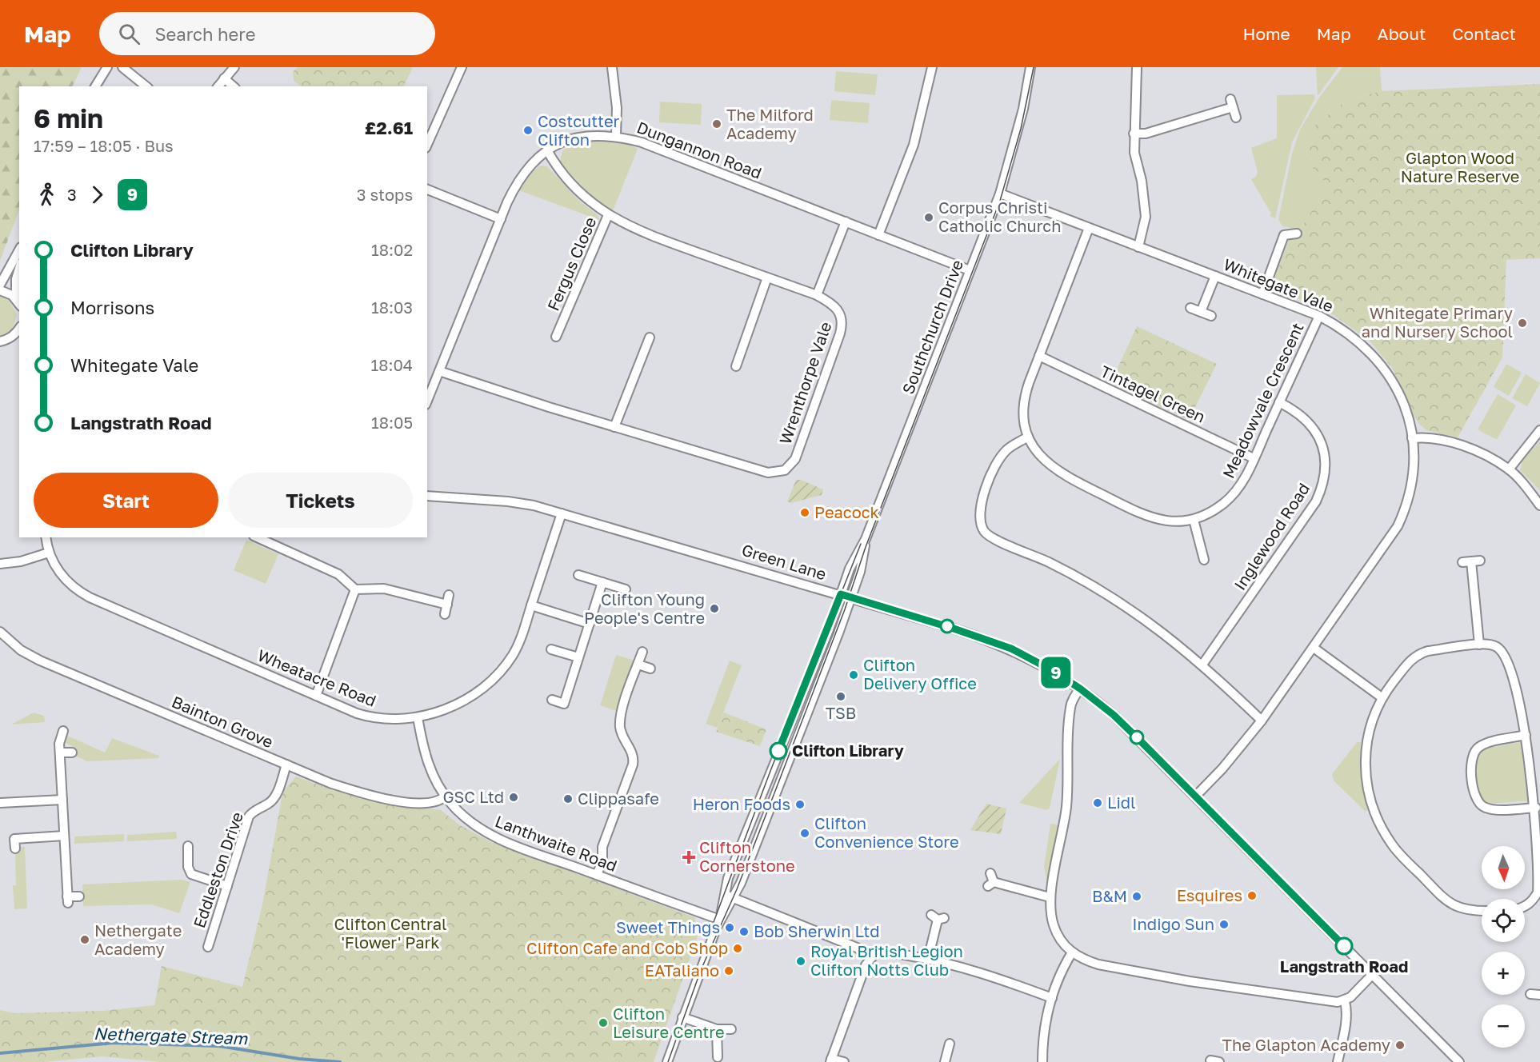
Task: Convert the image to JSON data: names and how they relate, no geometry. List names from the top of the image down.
{
  "streets": {
    "street": [
      "Dungannon Road",
      "Fergus Close",
      "Whitegate Vale",
      "Southchurch Drive",
      "Wrenthorpe Vale",
      "Tintagel Green",
      "Meadowvale Crescent",
      "Inglewood Road",
      "Green Lane",
      "Wheatacre Road",
      "Bainton Grove",
      "Lanthwaite Road",
      "Eddleston Drive"
    ]
  },
  "crossings": [
    ["Dungannon Road", "Southchurch Drive"],
    ["Dungannon Road", "Wrenthorpe Vale"],
    ["Fergus Close", "Wrenthorpe Vale"],
    ["Whitegate Vale", "Southchurch Drive"],
    ["Whitegate Vale", "Meadowvale Crescent"],
    ["Whitegate Vale", "Green Lane"],
    ["Southchurch Drive", "Green Lane"],
    ["Southchurch Drive", "Lanthwaite Road"],
    ["Tintagel Green", "Meadowvale Crescent"],
    ["Meadowvale Crescent", "Inglewood Road"],
    ["Green Lane", "Wheatacre Road"],
    ["Wheatacre Road", "Lanthwaite Road"],
    ["Bainton Grove", "Lanthwaite Road"],
    ["Bainton Grove", "Eddleston Drive"]
  ],
  "water": ["Nethergate Stream"],
  "parks": ["Glapton Wood Nature Reserve", "Clifton Central 'Flower' Park"],
  "places": {
    "other": [
      "The Milford Academy",
      "Costcutter Clifton",
      "Corpus Christi Catholic Church",
      "Whitegate Primary and Nursery School",
      "Peacock",
      "Clifton Young People's Centre",
      "Clifton Delivery Office",
      "TSB",
      "Clifton Library",
      "GSC Ltd",
      "Clippasafe",
      "Lidl",
      "Heron Foods",
      "Clifton Convenience Store",
      "Esquires",
      "B&M",
      "Indigo Sun",
      "Sweet Things",
      "Bob Sherwin Ltd",
      "Nethergate Academy",
      "Langstrath Road",
      "Clifton Cafe and Cob Shop",
      "Royal British Legion Clifton Notts Club",
      "EATaliano",
      "Clifton Leisure Centre",
      "The Glapton Academy"
    ],
    "health": ["Clifton Cornerstone"]
  },
  "lines": ["bus line 9"],
  "north": "bottom",
  "page": {
    "header": "Map",
    "search": "Search here",
    "nav": [
      "Home",
      "Map",
      "About",
      "Contact"
    ],
    "on_map": "9",
    "heading": ["6 min", "17:59 – 18:05 · Bus", "£2.61"],
    "legs": ["3", "9", "3 stops"],
    "list": [
      {
        "name": "Clifton Library",
        "value": "18:02"
      },
      {
        "name": "Morrisons",
        "value": "18:03"
      },
      {
        "name": "Whitegate Vale",
        "value": "18:04"
      },
      {
        "name": "Langstrath Road",
        "value": "18:05"
      }
    ],
    "buttons": ["Start", "Tickets"],
    "map_buttons": ["+", "−"]
  }
}
